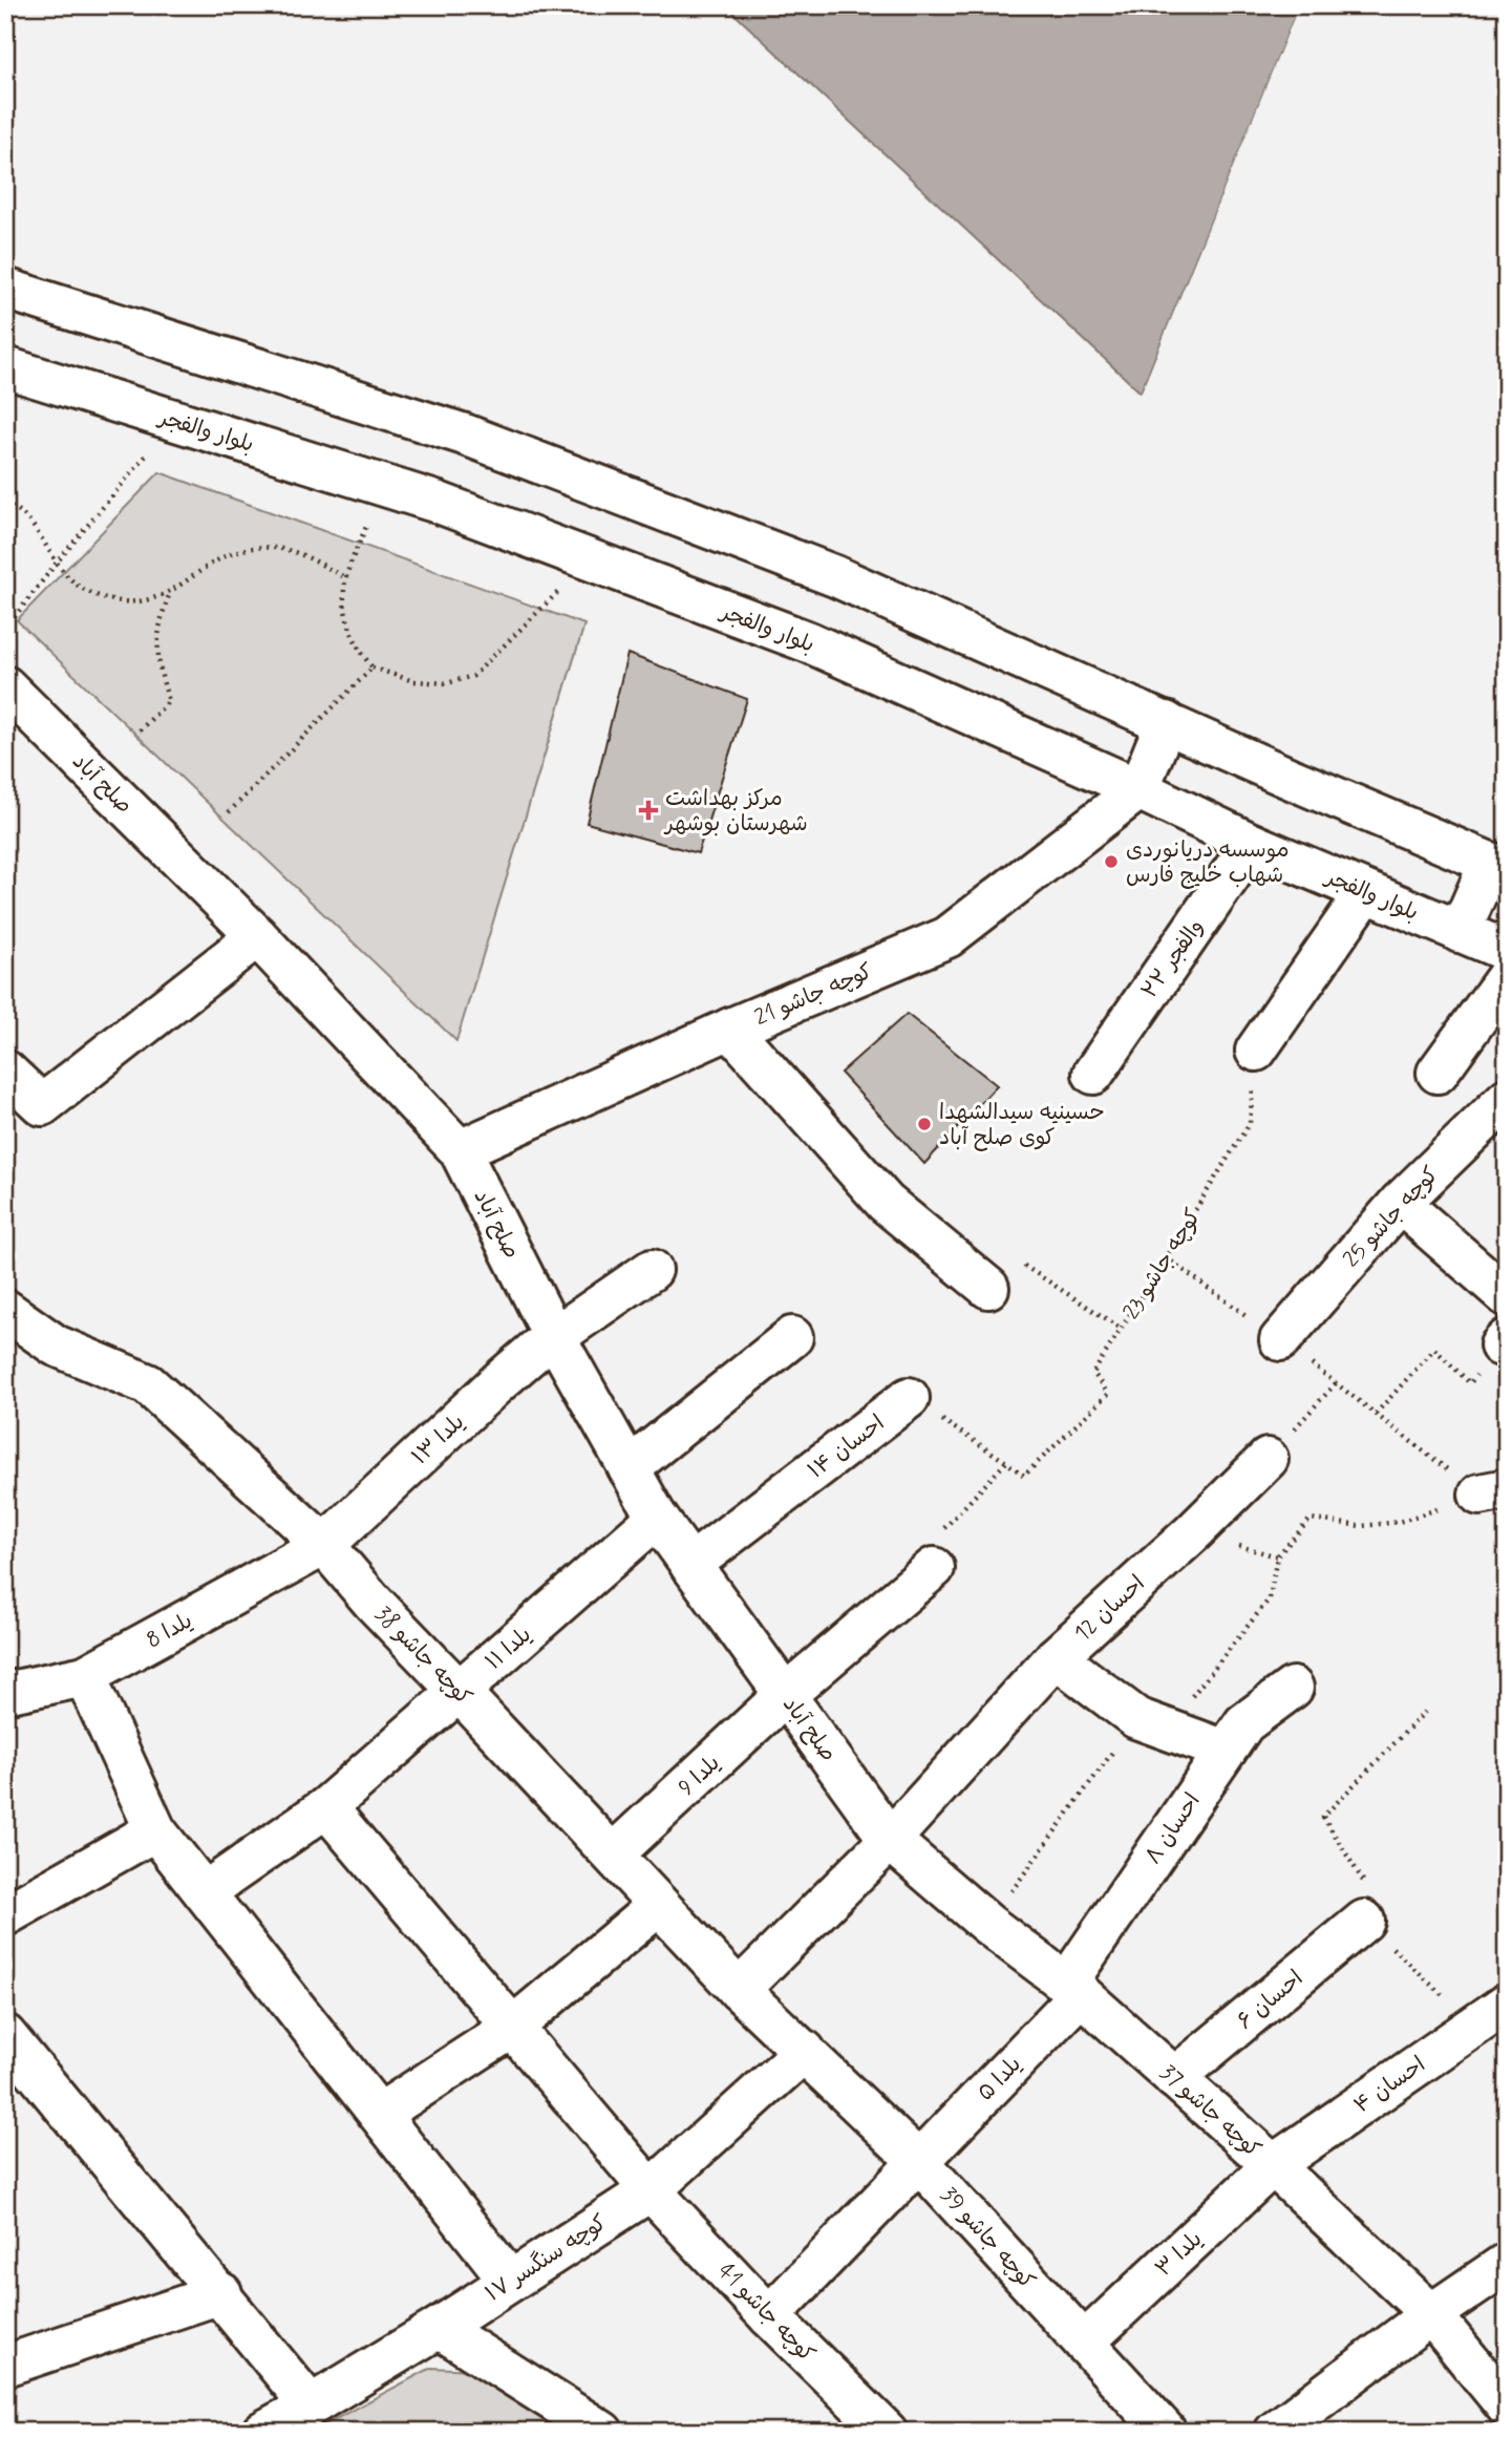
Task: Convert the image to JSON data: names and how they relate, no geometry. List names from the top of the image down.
{
  "streets": {
    "street": [
      "بلوار والفجر",
      "صلح آباد",
      "والفجر ۲۲",
      "کوچه جاشو 21",
      "کوچه جاشو 25",
      "یلدا ۱۳",
      "احسان ۱۴",
      "احسان 12",
      "یلدا 8",
      "یلدا ۱۱",
      "کوچه جاشو 38",
      "یلدا 9",
      "احسان ۸",
      "احسان ۶",
      "یلدا ۵",
      "احسان ۴",
      "کوچه جاشو 37",
      "کوچه جاشو 39",
      "یلدا ۳",
      "کوچه سنگسر ۱۷",
      "کوچه جاشو 41"
    ],
    "path": ["کوچه جاشو 23"]
  },
  "crossings": [
    ["بلوار والفجر", "والفجر ۲۲"],
    ["بلوار والفجر", "کوچه جاشو 21"],
    ["صلح آباد", "کوچه جاشو 21"],
    ["صلح آباد", "یلدا ۱۳"],
    ["صلح آباد", "احسان ۱۴"],
    ["صلح آباد", "احسان 12"],
    ["صلح آباد", "یلدا ۱۱"],
    ["صلح آباد", "یلدا 9"],
    ["صلح آباد", "کوچه جاشو 37"],
    ["یلدا ۱۳", "یلدا 8"],
    ["یلدا ۱۳", "کوچه جاشو 38"],
    ["احسان 12", "کوچه جاشو 38"],
    ["احسان 12", "کوچه جاشو 37"],
    ["یلدا 8", "کوچه جاشو 38"],
    ["یلدا ۱۱", "کوچه جاشو 38"],
    ["یلدا ۱۱", "کوچه جاشو 41"],
    ["کوچه جاشو 38", "یلدا 9"],
    ["کوچه جاشو 38", "کوچه جاشو 39"],
    ["کوچه جاشو 38", "کوچه سنگسر ۱۷"],
    ["احسان ۸", "یلدا ۵"],
    ["احسان ۸", "کوچه جاشو 37"],
    ["احسان ۶", "کوچه جاشو 37"],
    ["یلدا ۵", "کوچه جاشو 37"],
    ["یلدا ۵", "کوچه جاشو 39"],
    ["یلدا ۵", "کوچه جاشو 41"],
    ["احسان ۴", "کوچه جاشو 37"],
    ["احسان ۴", "یلدا ۳"],
    ["کوچه جاشو 37", "یلدا ۳"],
    ["کوچه جاشو 39", "یلدا ۳"],
    ["کوچه جاشو 39", "کوچه سنگسر ۱۷"],
    ["کوچه سنگسر ۱۷", "کوچه جاشو 41"]
  ],
  "places": {
    "health": ["مرکز بهداشت شهرستان بوشهر"],
    "other": ["موسسه دریانوردی شهاب خلیج فارس", "حسینیه سیدالشهدا کوی صلح آباد"]
  }
}
